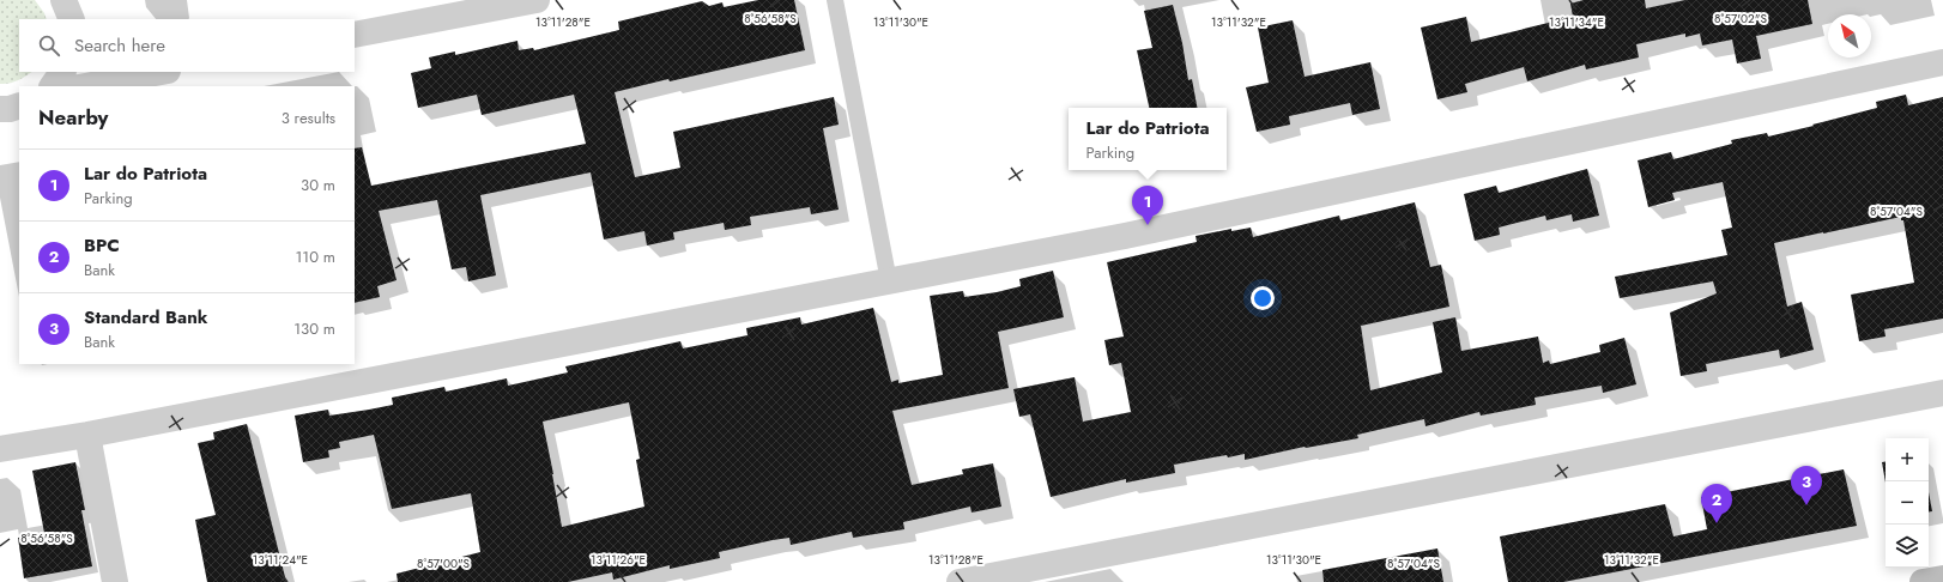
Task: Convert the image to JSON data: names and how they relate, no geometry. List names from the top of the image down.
{
  "north": "top left",
  "page": {
    "search": "Search here",
    "heading": ["Nearby", "3 results"],
    "popup": ["Lar do Patriota", "Parking"],
    "list": [
      {
        "mark": "1",
        "name": "Lar do Patriota",
        "note": "Parking",
        "value": "30 m"
      },
      {
        "mark": "2",
        "name": "BPC",
        "note": "Bank",
        "value": "110 m"
      },
      {
        "mark": "3",
        "name": "Standard Bank",
        "note": "Bank",
        "value": "130 m"
      }
    ],
    "pins": ["1", "3", "2"],
    "map_buttons": ["+", "−"]
  },
  "coordinates": [
    "8°56'58\"S",
    "8°57'02\"S",
    "13°11'34\"E",
    "13°11'28\"E",
    "13°11'30\"E",
    "13°11'32\"E",
    "8°57'04\"S",
    "13°11'24\"E",
    "13°11'26\"E",
    "8°57'00\"S"
  ]
}
